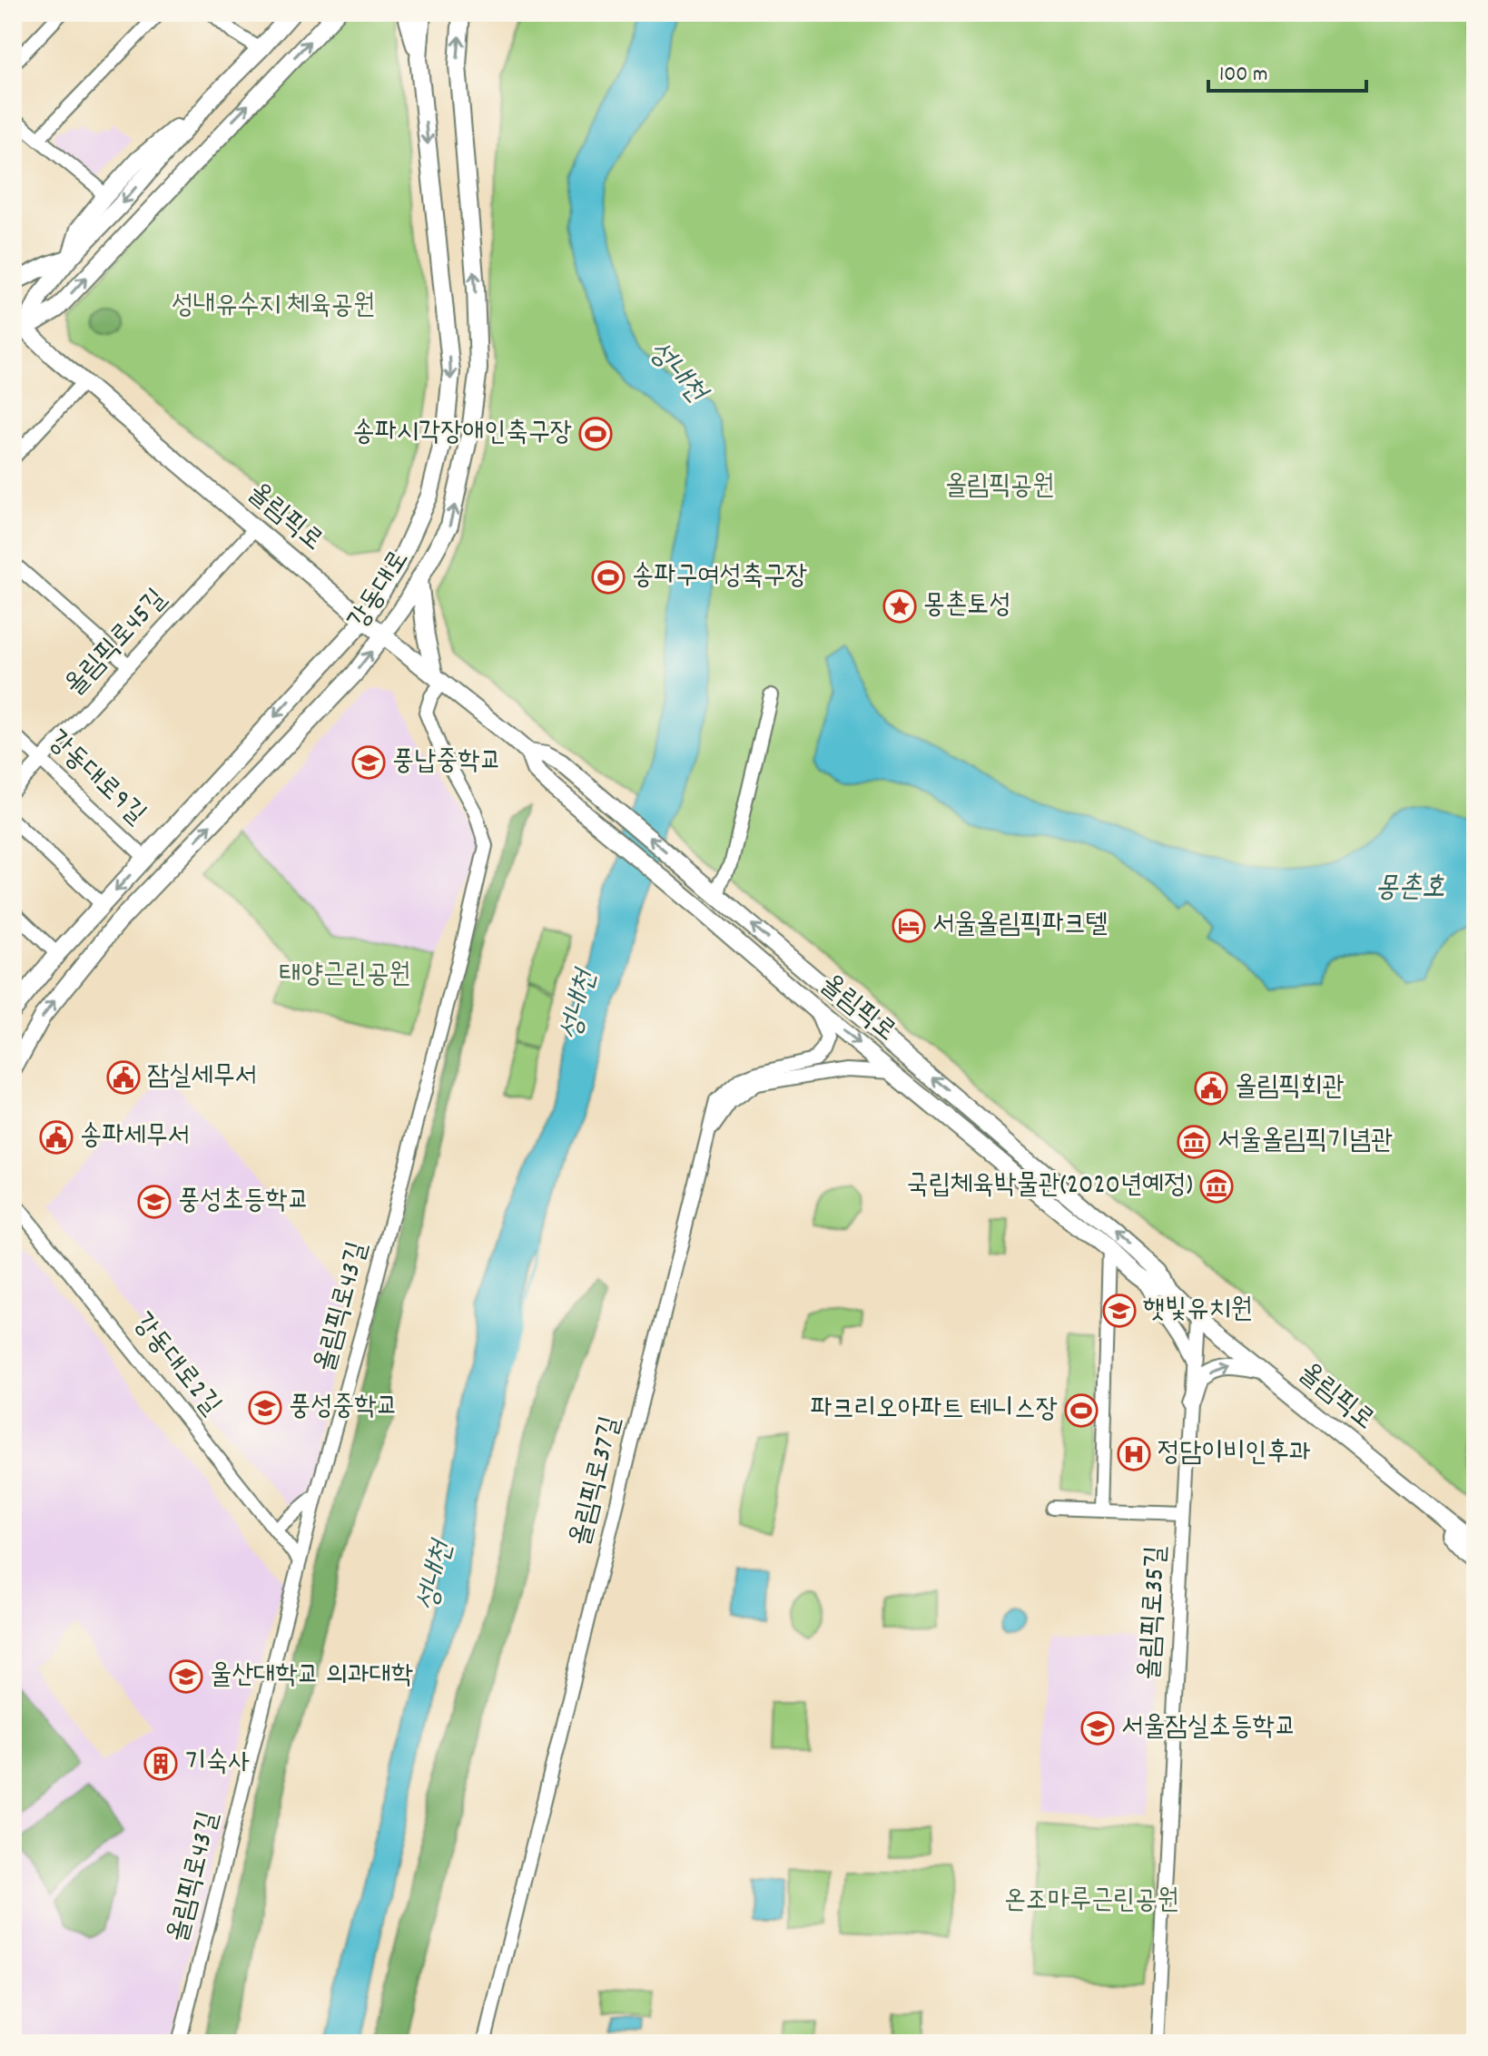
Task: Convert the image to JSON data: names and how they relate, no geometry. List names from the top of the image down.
{
  "streets": {
    "main road": ["올림픽로", "강동대로"],
    "street": [
      "올림픽로45길",
      "강동대로9길",
      "올림픽로43길",
      "강동대로2길",
      "올림픽로37길",
      "올림픽로35길"
    ]
  },
  "crossings": [
    ["올림픽로", "강동대로"],
    ["올림픽로", "올림픽로45길"],
    ["올림픽로", "올림픽로43길"],
    ["올림픽로", "올림픽로37길"],
    ["올림픽로", "올림픽로35길"],
    ["강동대로", "강동대로9길"],
    ["올림픽로45길", "강동대로9길"],
    ["올림픽로43길", "강동대로2길"]
  ],
  "water": ["성내천", "몽촌호"],
  "parks": [
    "성내유수지 체육공원",
    "올림픽공원",
    "태양근린공원",
    "온조마루근린공원"
  ],
  "places": {
    "sports": ["송파시각장애인축구장", "송파구여성축구장", "파크리오아파트 테니스장"],
    "place": ["몽촌토성"],
    "school or university": [
      "풍납중학교",
      "풍성초등학교",
      "햇빛유치원",
      "풍성중학교",
      "울산대학교 의과대학",
      "서울잠실초등학교"
    ],
    "hotel": ["서울올림픽파크텔"],
    "public building": ["잠실세무서", "올림픽회관", "송파세무서"],
    "museum": ["서울올림픽기념관", "국립체육박물관(2020년예정)"],
    "hospital": ["정담이비인후과"],
    "building": ["기숙사"]
  },
  "scale_bar": "100 m"
}
